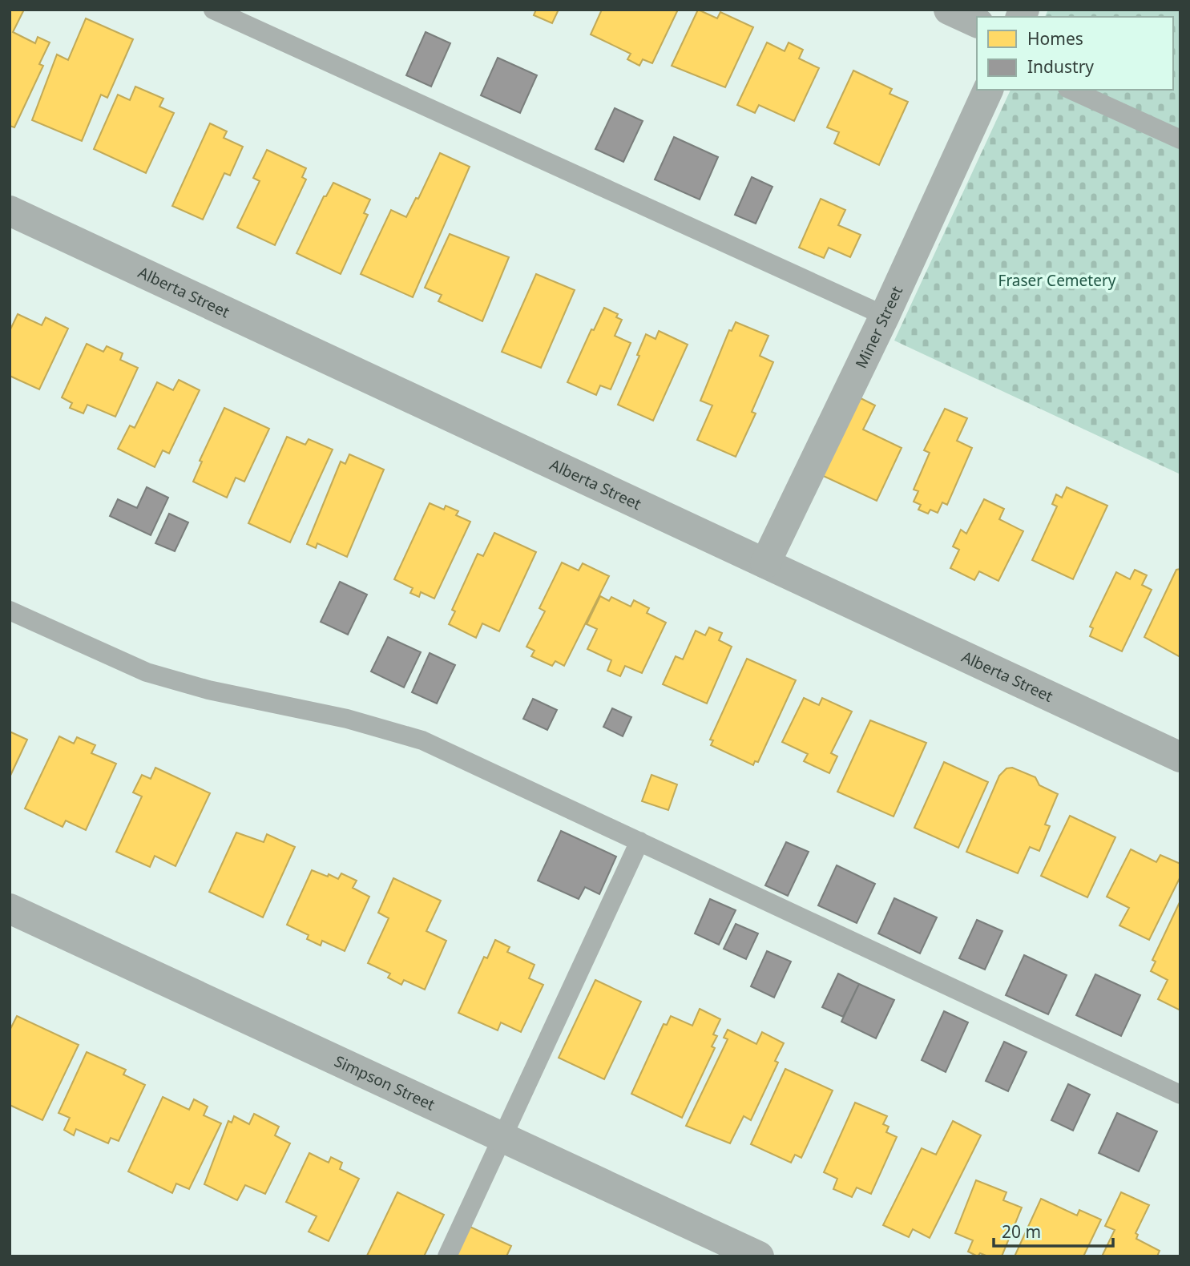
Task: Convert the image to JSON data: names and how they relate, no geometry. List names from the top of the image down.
{
  "streets": {
    "street": ["Alberta Street", "Miner Street", "Simpson Street"]
  },
  "crossings": [
    ["Alberta Street", "Miner Street"]
  ],
  "parks": ["Fraser Cemetery"],
  "legend": ["Homes", "Industry"],
  "scale_bar": "20 m"
}
